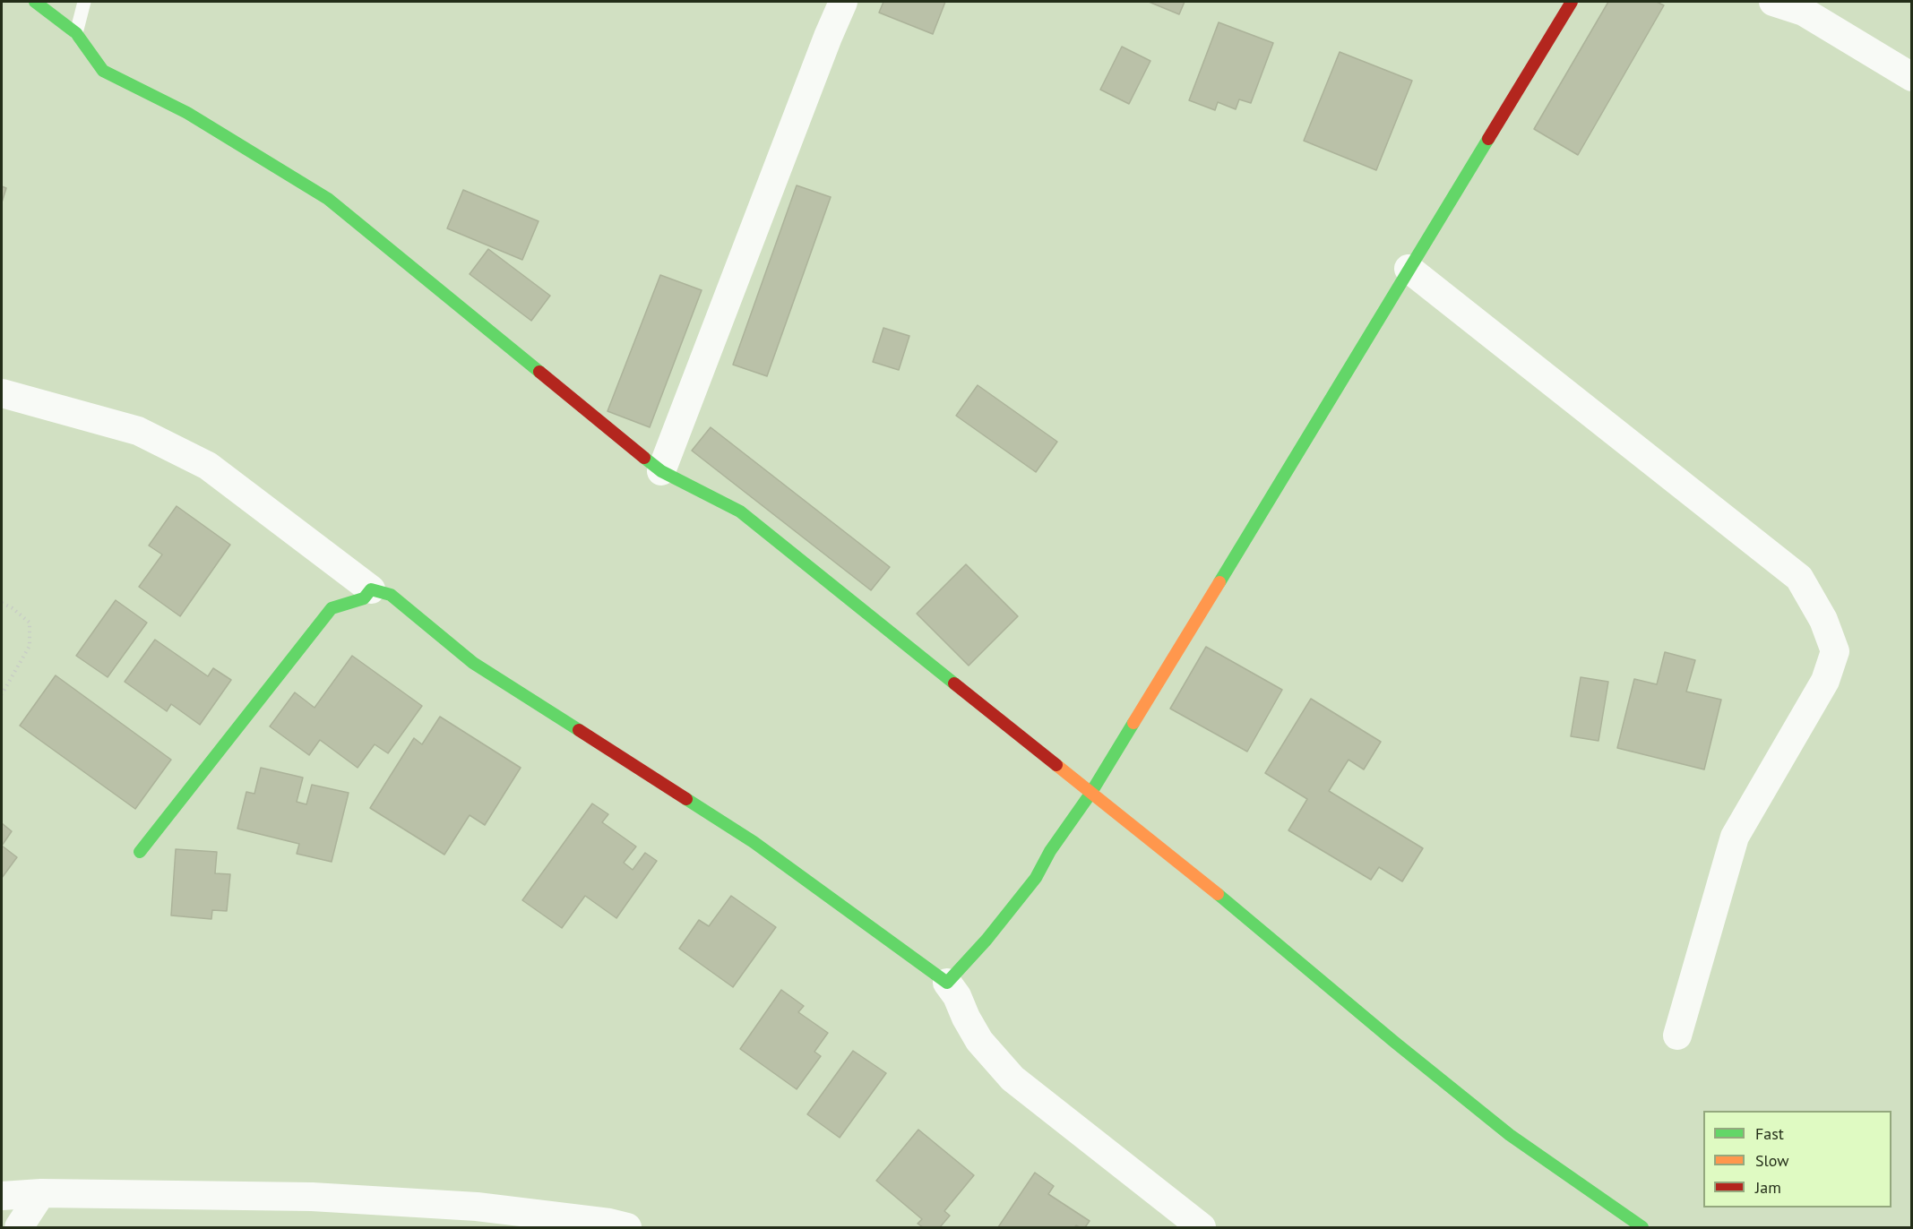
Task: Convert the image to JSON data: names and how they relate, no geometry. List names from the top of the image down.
{
  "legend": ["Fast", "Slow", "Jam"]
}
